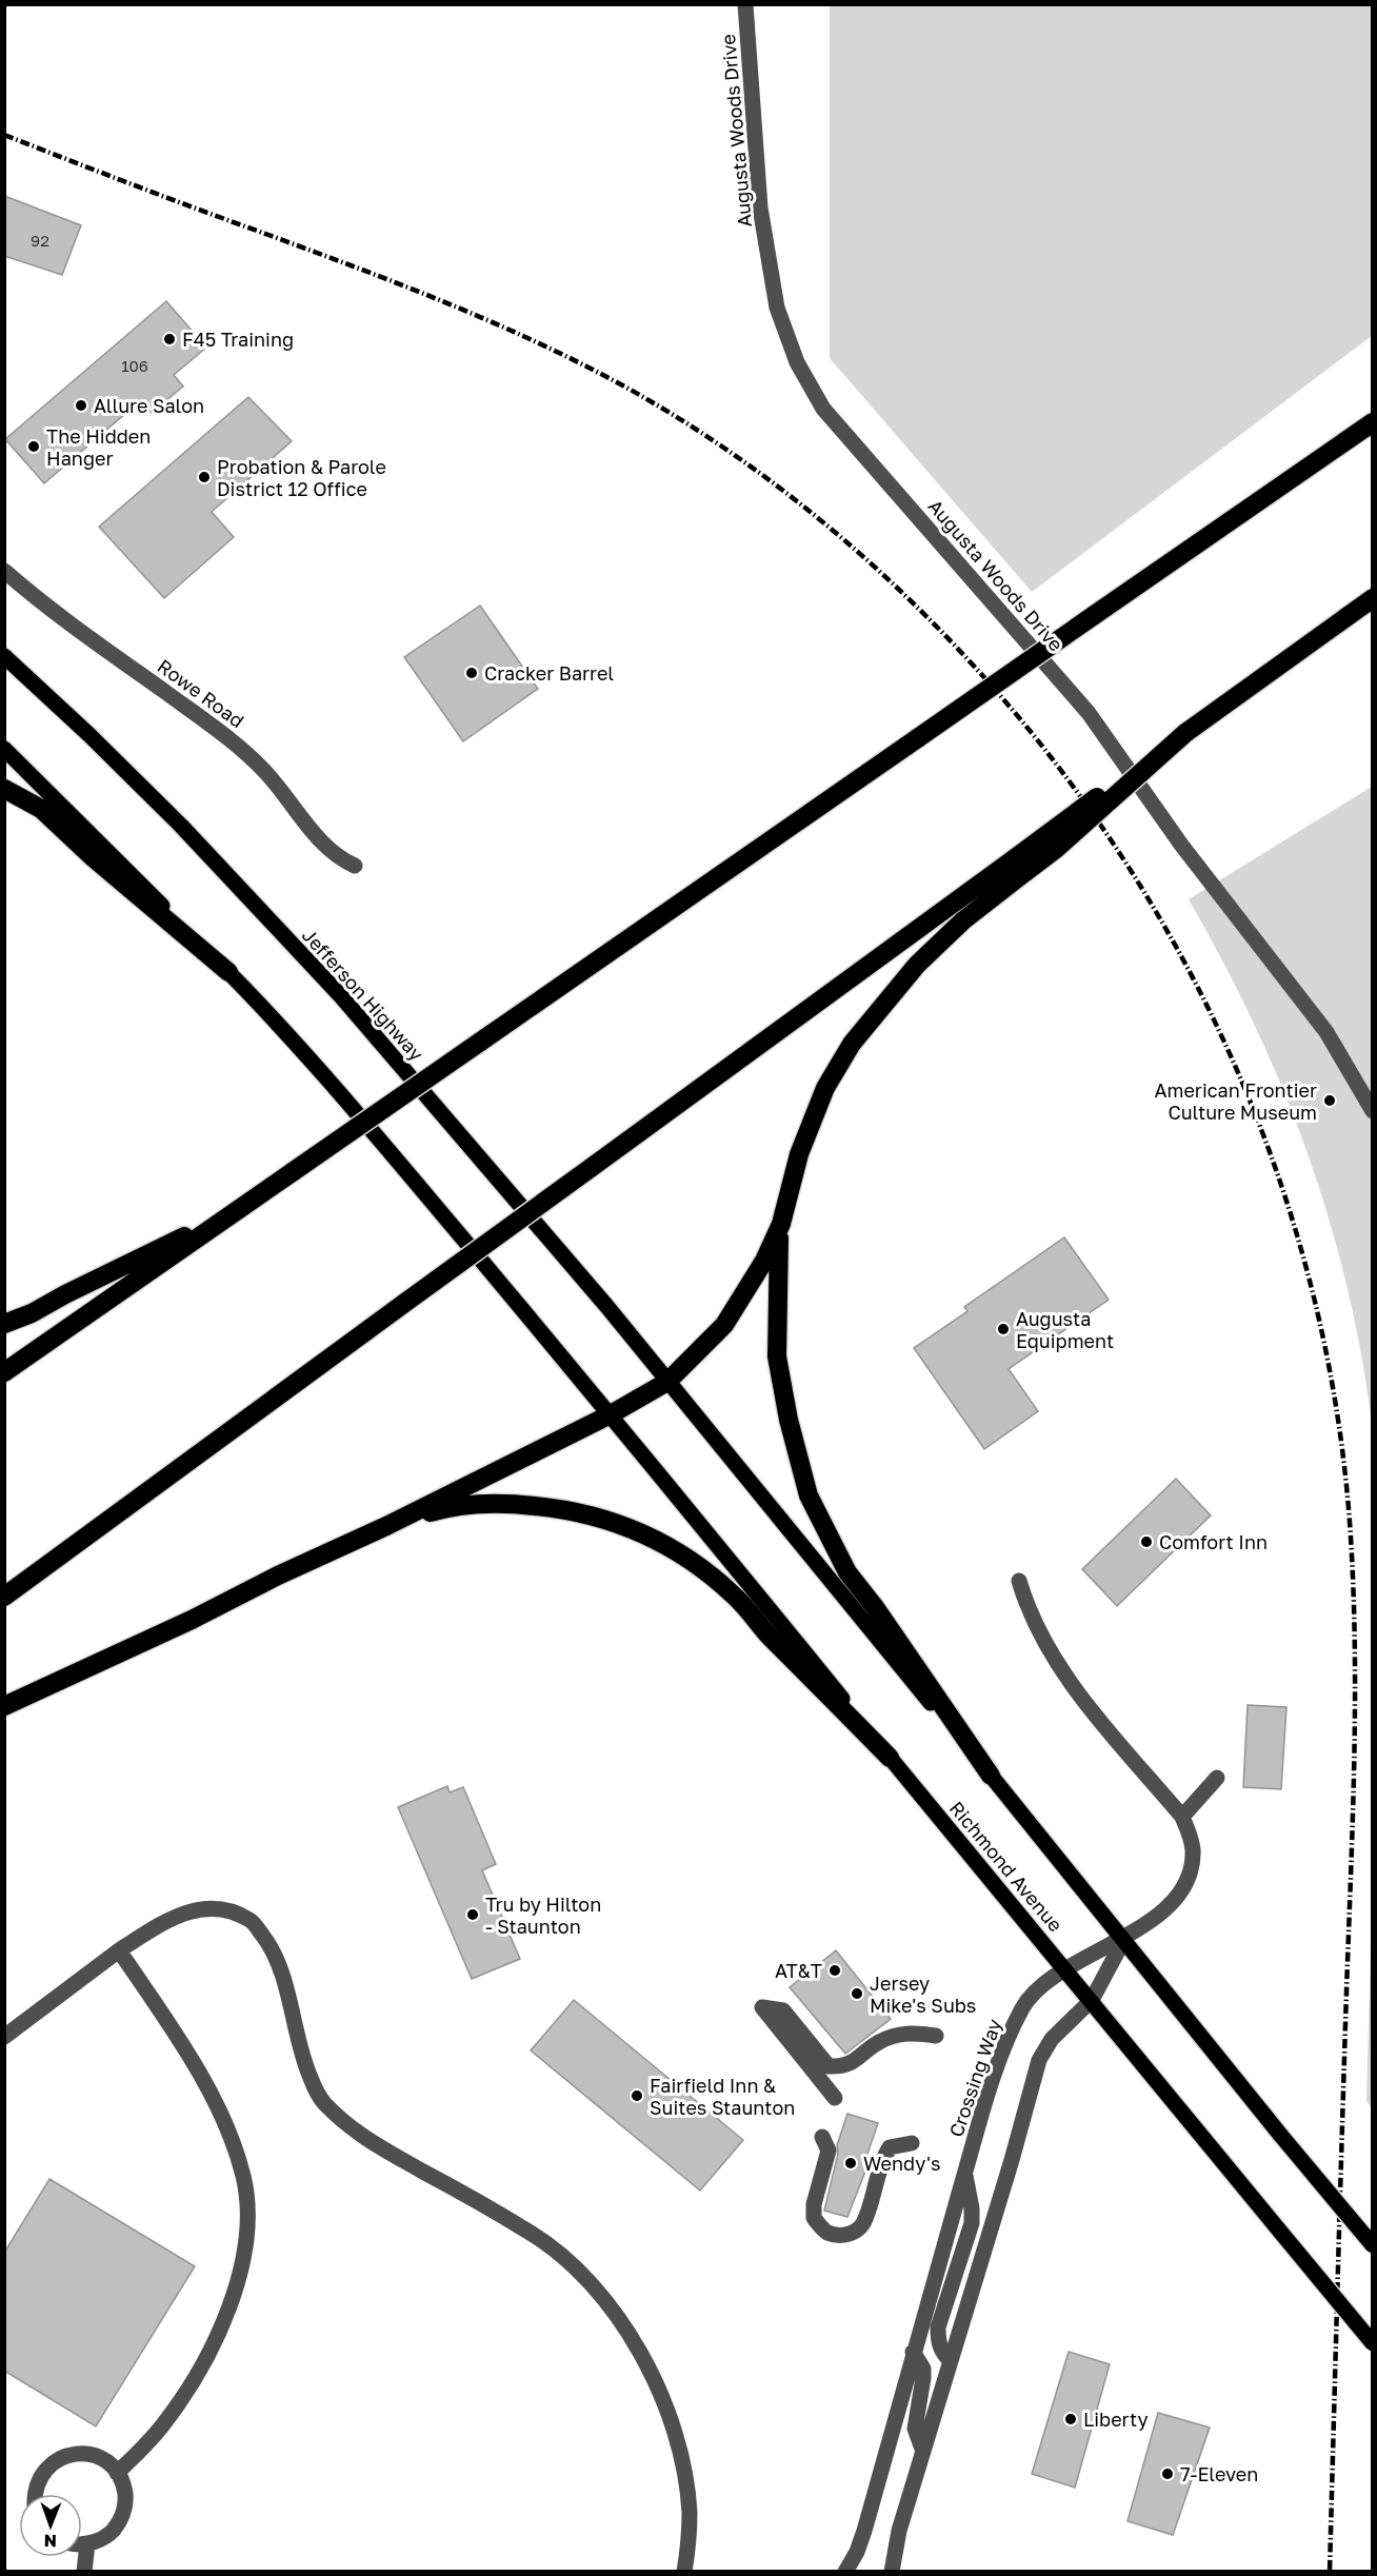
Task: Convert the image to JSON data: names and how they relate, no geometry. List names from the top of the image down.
{
  "streets": {
    "main road": ["Jefferson Highway", "Richmond Avenue"],
    "street": ["Augusta Woods Drive", "Rowe Road", "Crossing Way"]
  },
  "crossings": [
    ["Richmond Avenue", "Crossing Way"]
  ],
  "places": [
    "F45 Training",
    "Allure Salon",
    "The Hidden Hanger",
    "Probation & Parole District 12 Office",
    "Cracker Barrel",
    "American Frontier Culture Museum",
    "Augusta Equipment",
    "Comfort Inn",
    "Tru by Hilton - Staunton",
    "AT&T",
    "Jersey Mike's Subs",
    "Fairfield Inn & Suites Staunton",
    "Wendy's",
    "Liberty",
    "7-Eleven"
  ],
  "house_numbers": ["92", "106"],
  "north": "bottom"
}
